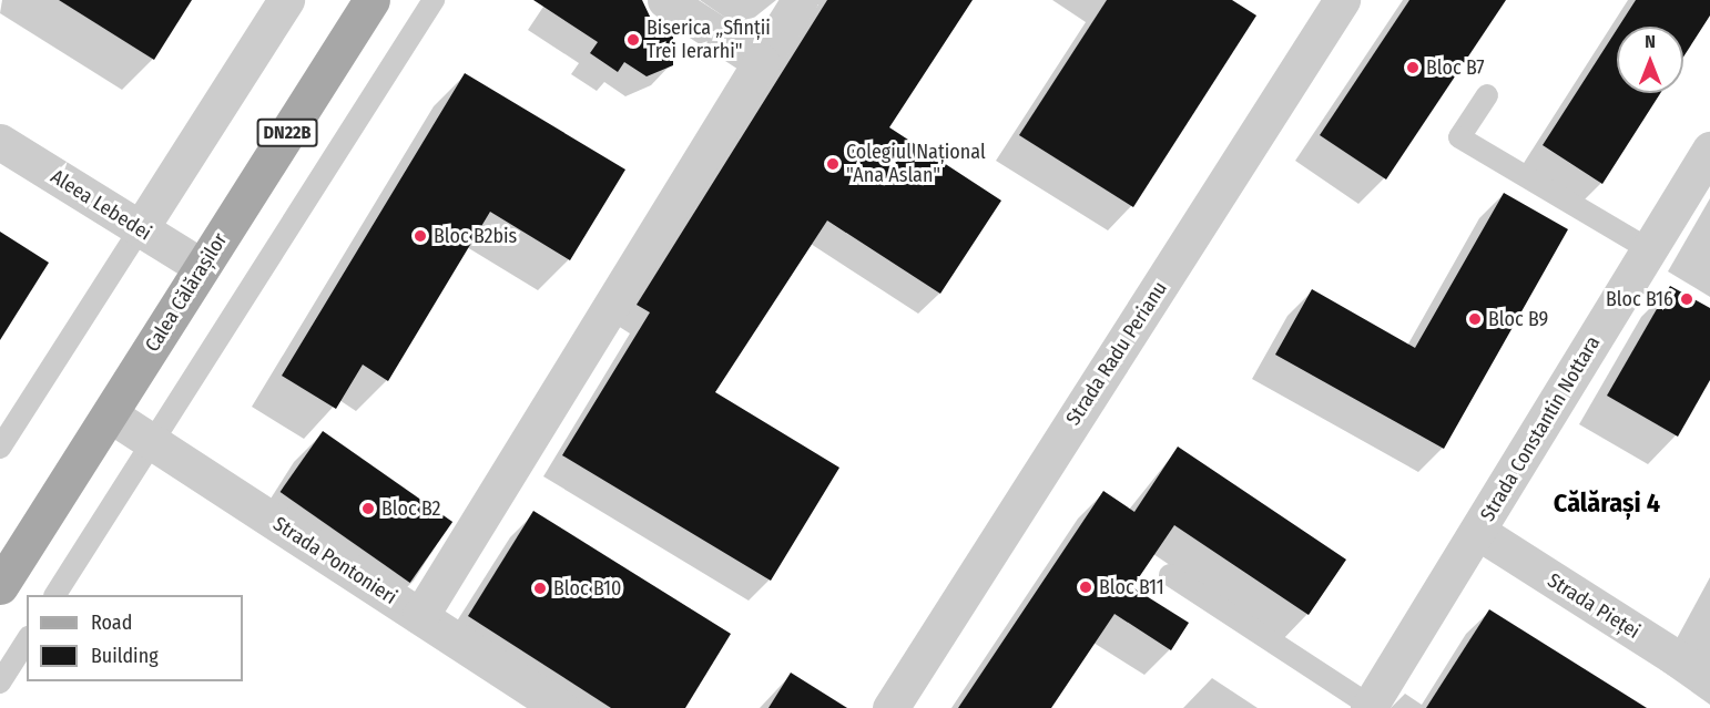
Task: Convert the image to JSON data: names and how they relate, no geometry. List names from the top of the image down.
{
  "streets": {
    "main road": ["DN22B", "Calea Călărașilor"],
    "street": [
      "Aleea Lebedei",
      "Strada Radu Perianu",
      "Strada Constantin Nottara",
      "Strada Pontonieri",
      "Strada Pieței"
    ]
  },
  "crossings": [
    ["Aleea Lebedei", "Calea Călărașilor"],
    ["Calea Călărașilor", "Strada Pontonieri"],
    ["Strada Constantin Nottara", "Strada Pieței"]
  ],
  "districts": ["Călărași 4"],
  "places": [
    "Biserica „Sfinții Trei Ierarhi\"",
    "Bloc B7",
    "Colegiul Național \"Ana Aslan\"",
    "Bloc B2bis",
    "Bloc B16",
    "Bloc B9",
    "Bloc B2",
    "Bloc B11",
    "Bloc B10"
  ],
  "legend": ["Road", "Building"],
  "north": "top"
}
